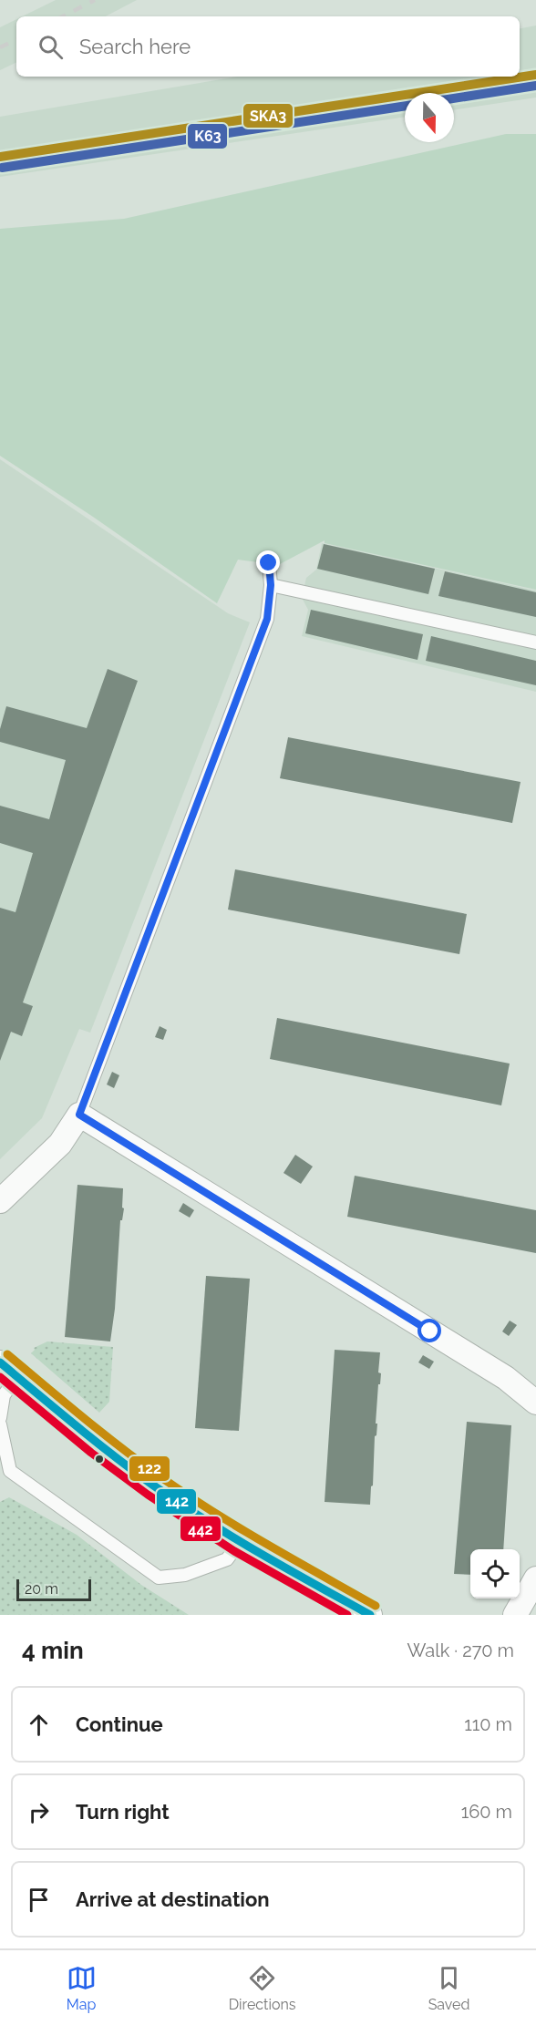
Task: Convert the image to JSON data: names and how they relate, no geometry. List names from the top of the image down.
{
  "lines": [
    "transit line SKA3",
    "transit line K63",
    "transit line 122",
    "transit line 142",
    "transit line 442"
  ],
  "scale_bar": "20 m",
  "north": "bottom",
  "page": {
    "search": "Search here",
    "scale": "20 m",
    "heading": ["4 min", "Walk · 270 m"],
    "list": [
      ["Continue", "110 m"],
      ["Turn right", "160 m"],
      "Arrive at destination"
    ],
    "nav": ["Map", "Directions", "Saved"]
  }
}
